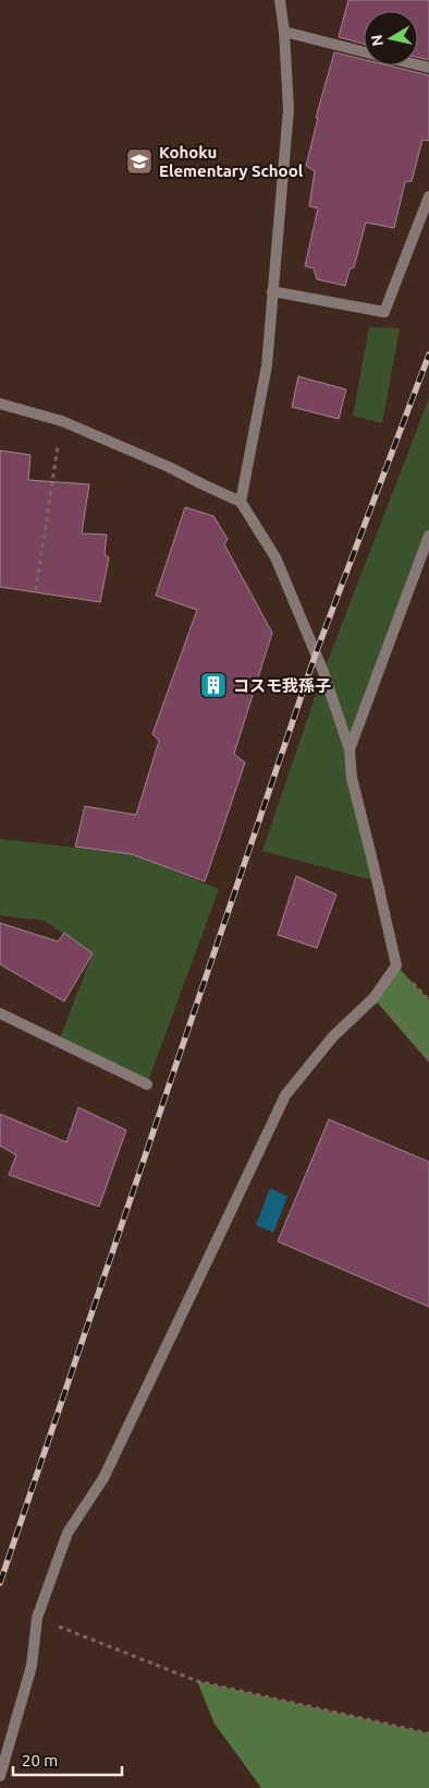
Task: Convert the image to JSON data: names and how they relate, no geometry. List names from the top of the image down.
{
  "places": {
    "school or university": ["Kohoku Elementary School"],
    "building": ["コスモ我孫子"]
  },
  "scale_bar": "20 m",
  "north": "left"
}
